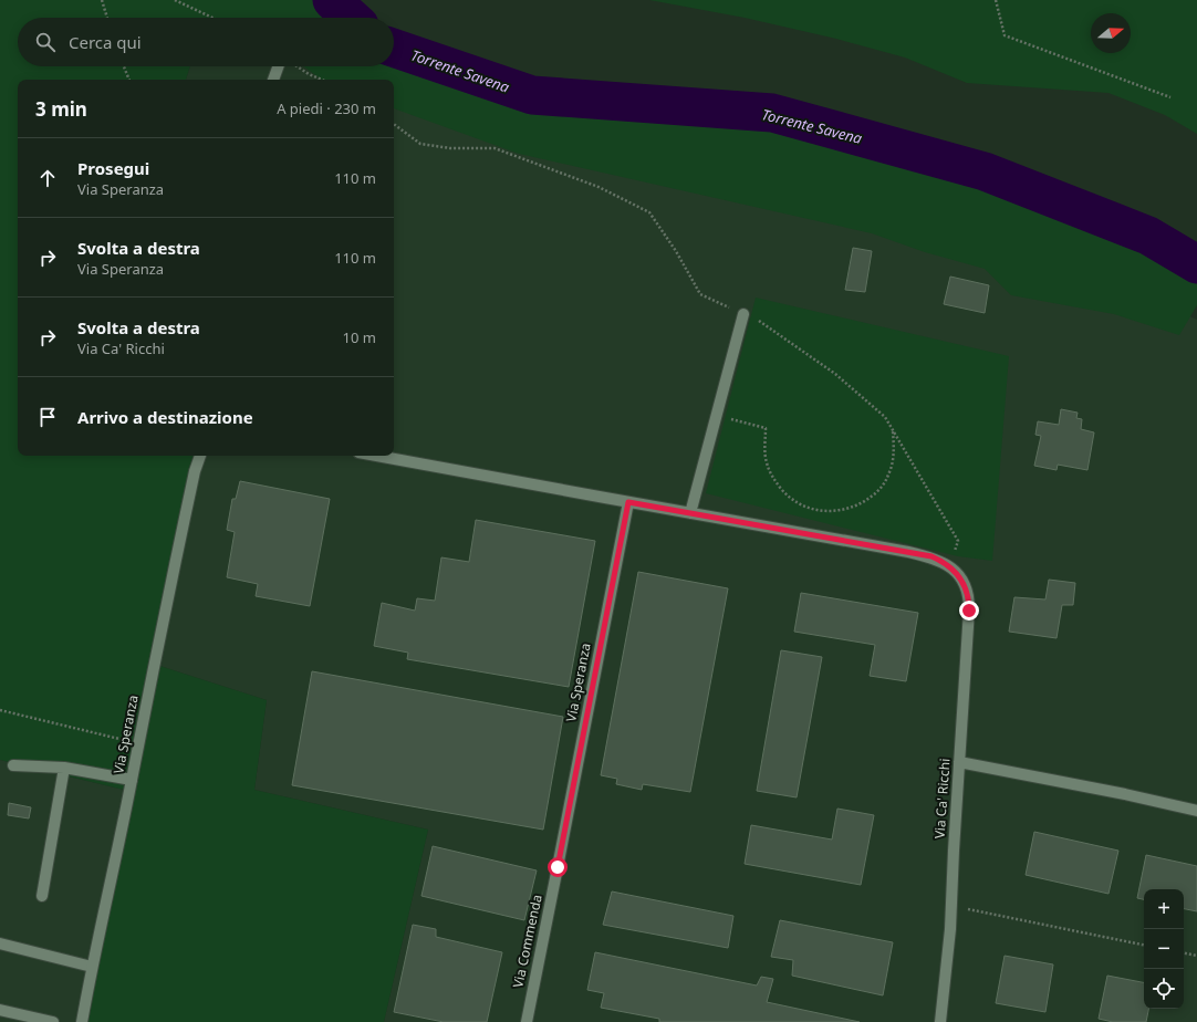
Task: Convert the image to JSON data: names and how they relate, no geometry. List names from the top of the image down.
{
  "streets": {
    "street": ["Via Speranza", "Via Ca' Ricchi", "Via Commenda"]
  },
  "crossings": [
    ["Via Speranza", "Via Commenda"]
  ],
  "water": ["Torrente Savena"],
  "north": "right",
  "page": {
    "search": "Cerca qui",
    "heading": ["3 min", "A piedi · 230 m"],
    "list": [
      ["Prosegui", "Via Speranza", "110 m"],
      ["Svolta a destra", "Via Speranza", "110 m"],
      ["Svolta a destra", "Via Ca' Ricchi", "10 m"],
      "Arrivo a destinazione"
    ],
    "map_buttons": ["+", "−"]
  }
}
